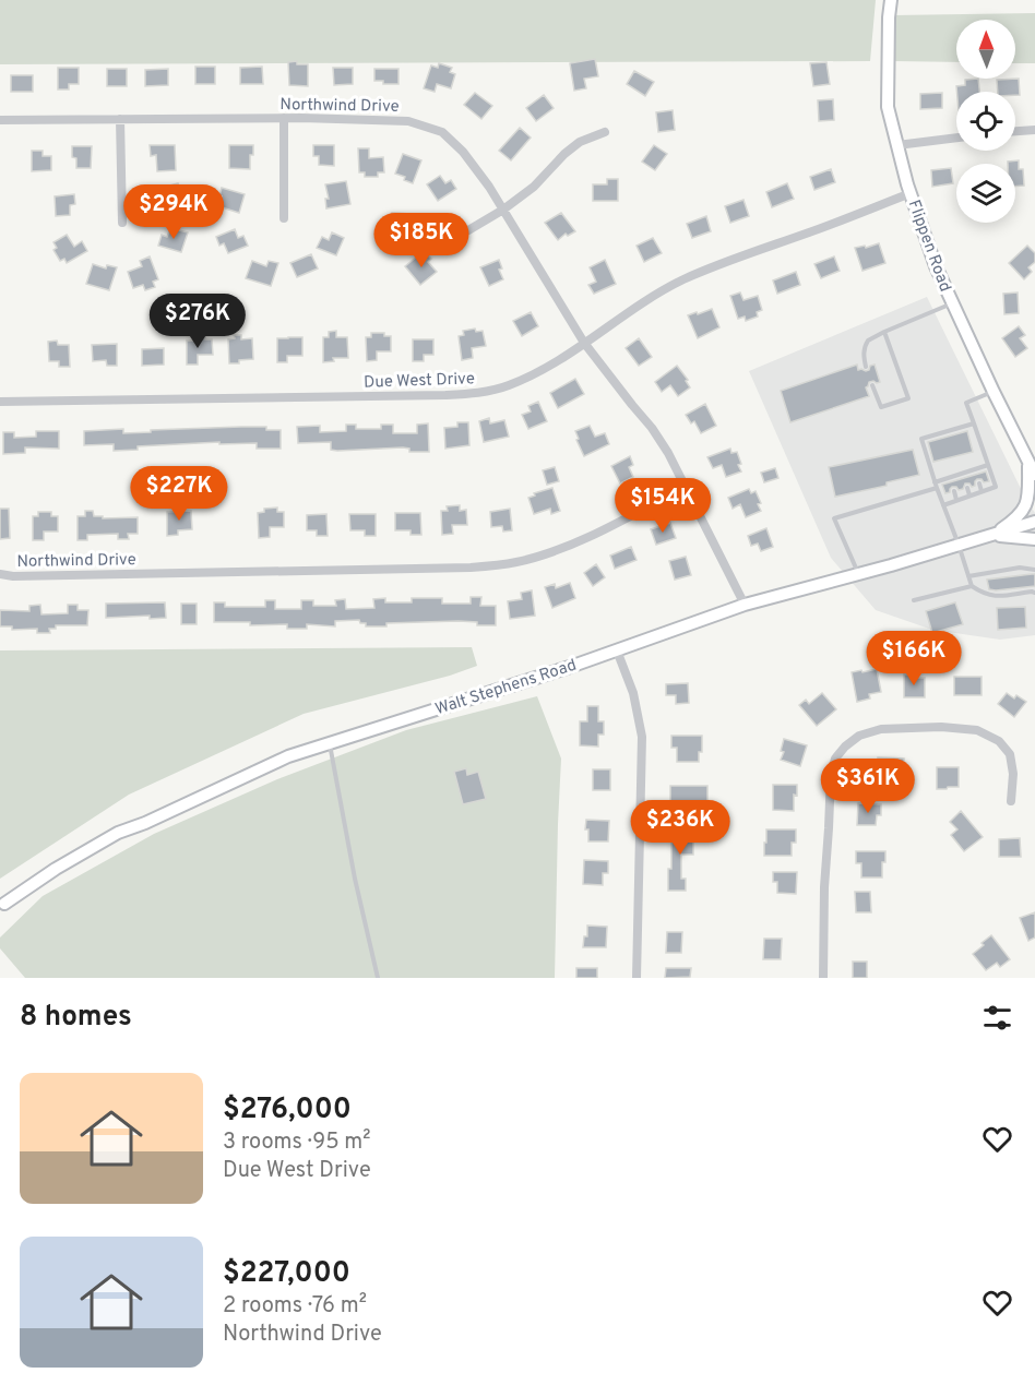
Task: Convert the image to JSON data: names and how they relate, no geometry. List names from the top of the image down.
{
  "streets": {
    "street": [
      "Northwind Drive",
      "Flippen Road",
      "Due West Drive",
      "Walt Stephens Road"
    ]
  },
  "crossings": [
    ["Northwind Drive", "Due West Drive"],
    ["Northwind Drive", "Walt Stephens Road"],
    ["Flippen Road", "Due West Drive"]
  ],
  "north": "top",
  "page": {
    "price": [
      "$294K",
      "$185K",
      "$276K",
      "$227K",
      "$154K",
      "$166K",
      "$361K",
      "$236K"
    ],
    "heading": "8 homes",
    "list": [
      {
        "name": "$276,000",
        "note": "3 rooms · 95 m² · Due West Drive"
      },
      {
        "name": "$227,000",
        "note": "2 rooms · 76 m² · Northwind Drive"
      }
    ]
  }
}
